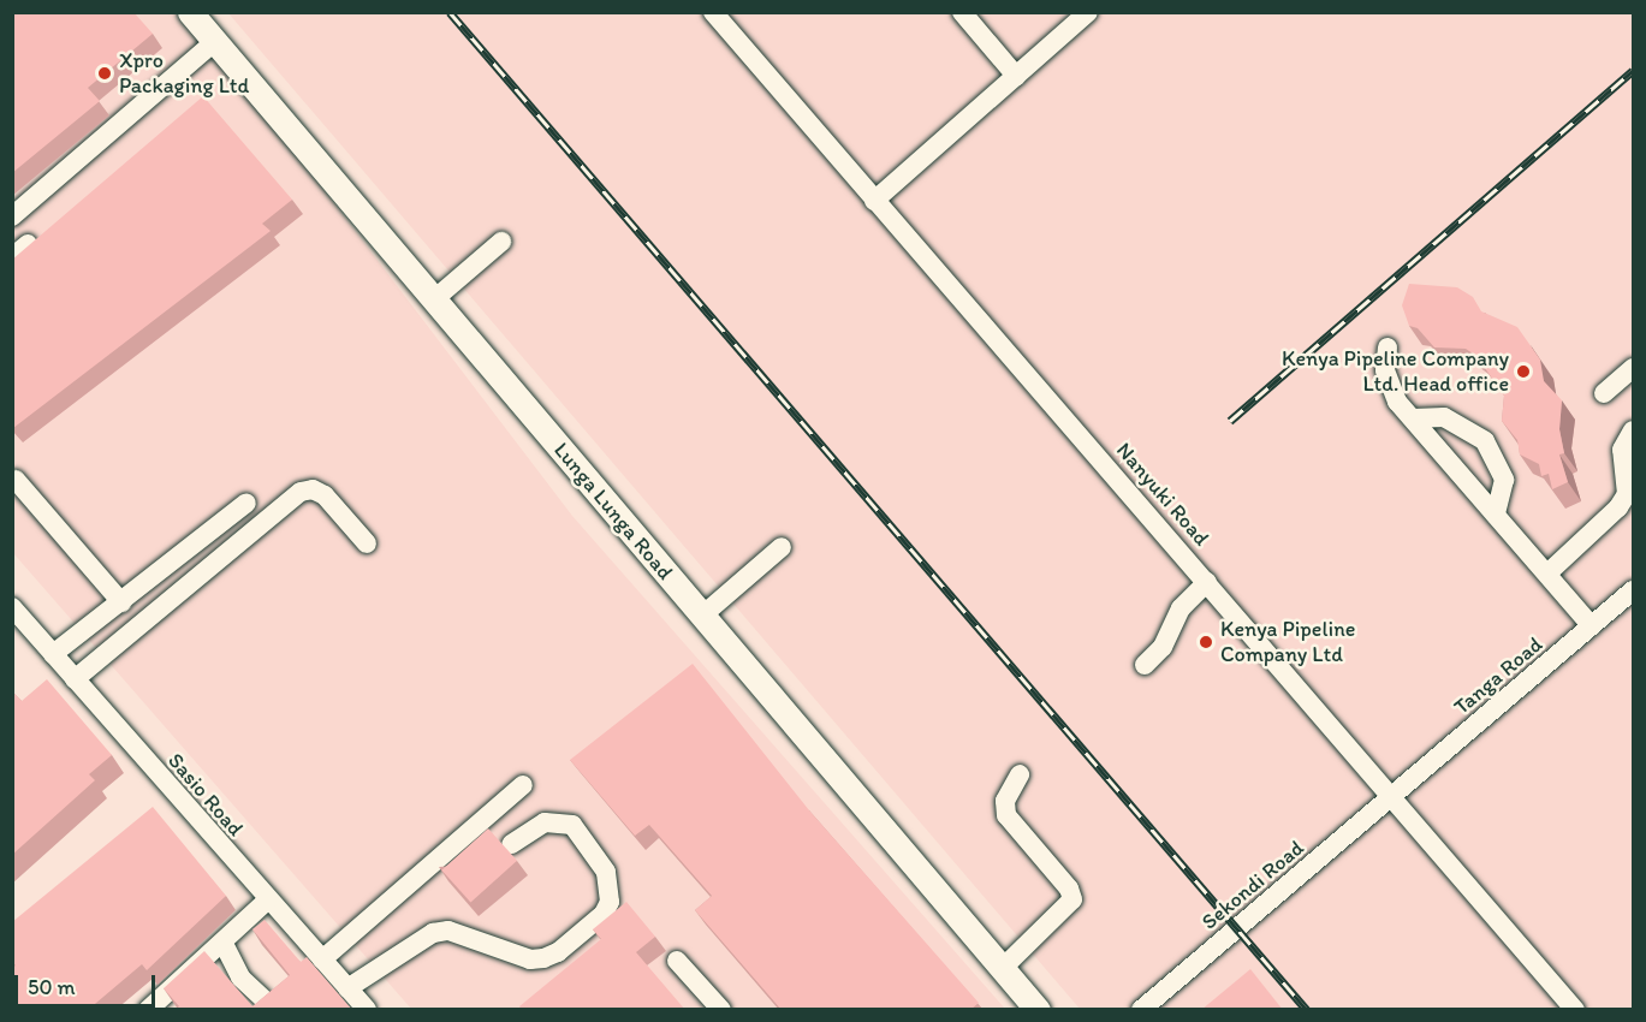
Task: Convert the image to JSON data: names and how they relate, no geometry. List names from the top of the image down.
{
  "streets": {
    "main road": ["Lunga Lunga Road"],
    "street": [
      "Nanyuki Road",
      "Tanga Road",
      "Sasio Road",
      "Sekondi Road"
    ]
  },
  "crossings": [
    ["Nanyuki Road", "Tanga Road"],
    ["Nanyuki Road", "Sekondi Road"],
    ["Tanga Road", "Sekondi Road"]
  ],
  "places": ["Xpro Packaging Ltd", "Kenya Pipeline Company Ltd. Head office", "Kenya Pipeline Company Ltd"],
  "scale_bar": "50 m"
}
